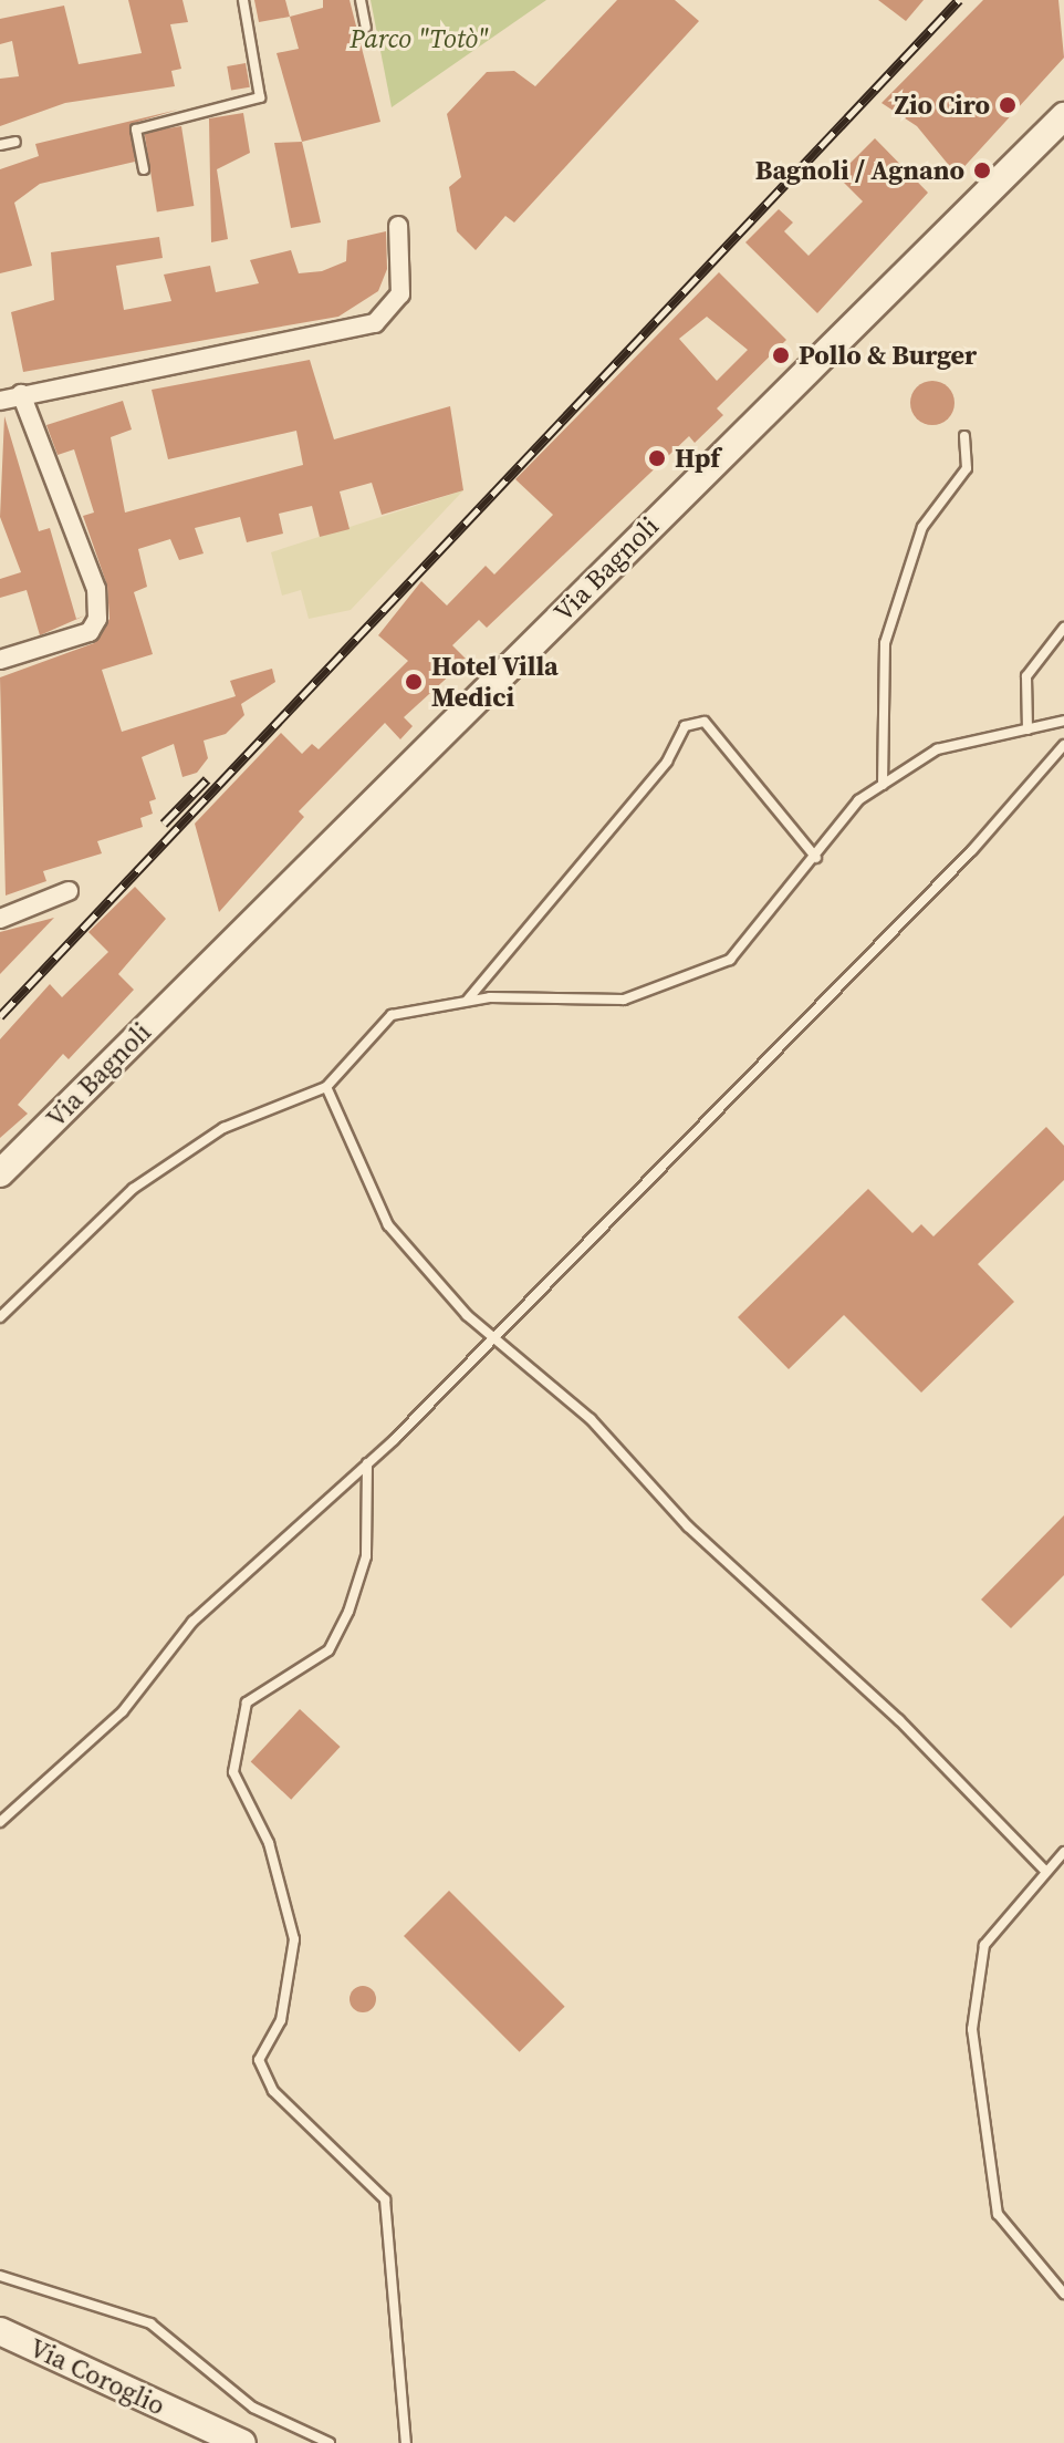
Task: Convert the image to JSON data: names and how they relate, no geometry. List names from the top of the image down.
{
  "streets": {
    "street": ["Via Bagnoli", "Via Coroglio"]
  },
  "parks": ["Parco \"Totò\""],
  "places": [
    "Zio Ciro",
    "Bagnoli / Agnano",
    "Pollo & Burger",
    "Hpf",
    "Hotel Villa Medici"
  ]
}
